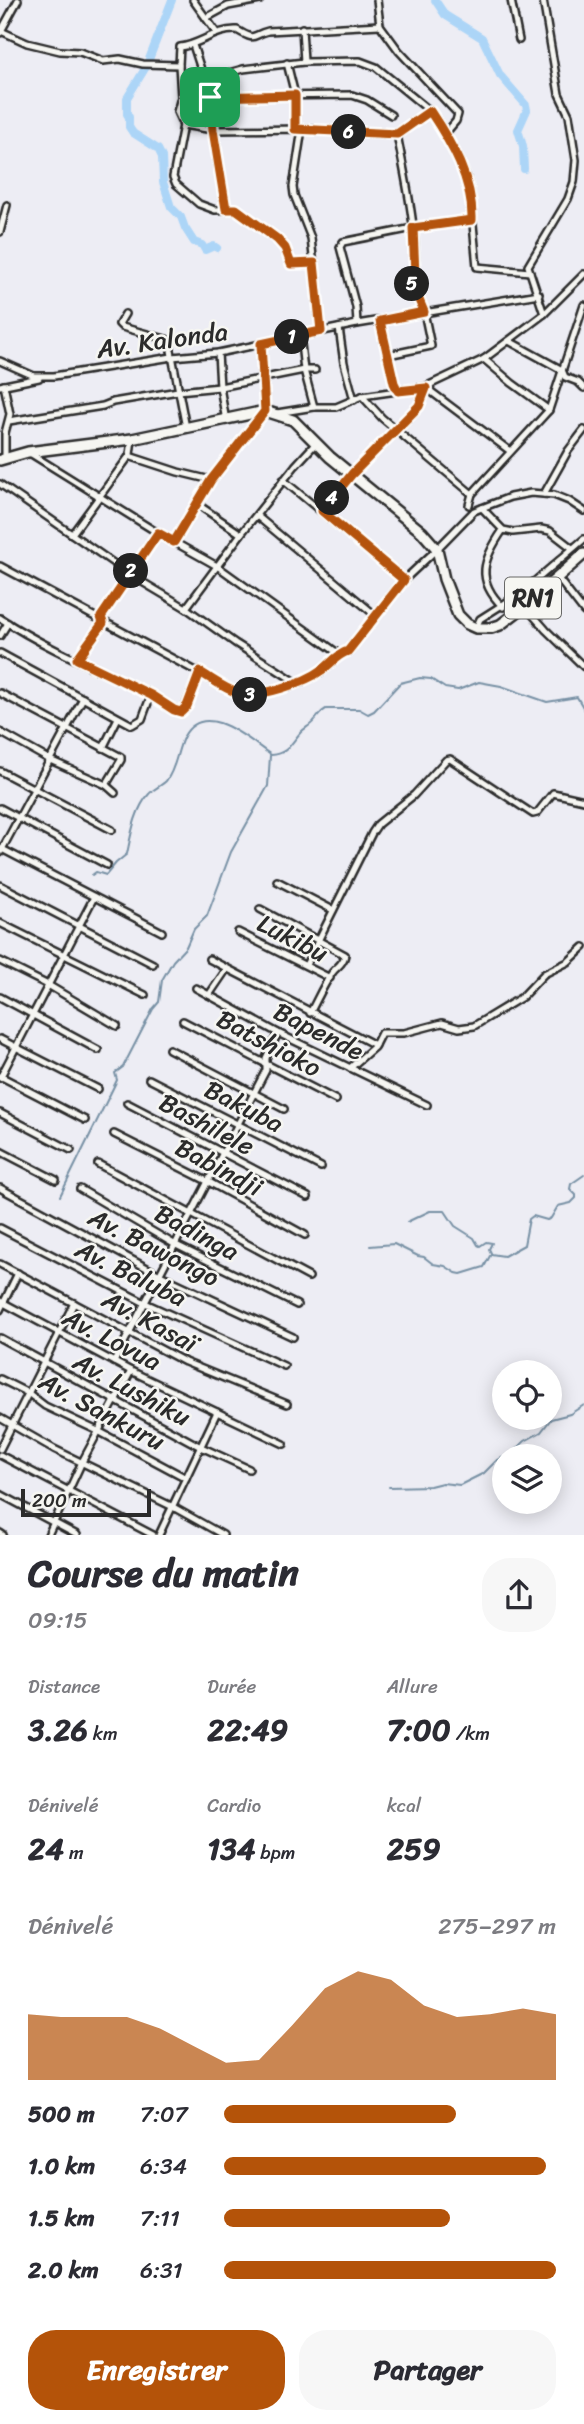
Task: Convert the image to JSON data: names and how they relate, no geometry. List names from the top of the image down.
{
  "streets": {
    "highway": ["RN1"],
    "street": [
      "Av. Kalonda",
      "Lukibu",
      "Bapende",
      "Batshioko",
      "Bakuba",
      "Bashilele",
      "Babindji",
      "Badinga",
      "Av. Bawongo",
      "Av. Baluba",
      "Av. Kasaï",
      "Av. Lovua",
      "Av. Lushiku",
      "Av. Sankuru"
    ]
  },
  "scale_bar": "200 m",
  "page": {
    "pins": [
      "6",
      "5",
      "1",
      "4",
      "2",
      "3"
    ],
    "scale": "200 m",
    "heading": ["Course du matin", "09:15"],
    "stats": [
      ["Distance", "3.26 km"],
      ["Durée", "22:49"],
      ["Allure", "7:00 /km"],
      ["Dénivelé", "24 m"],
      ["Cardio", "134 bpm"],
      ["kcal", "259"]
    ],
    "chart": ["Dénivelé", "275–297 m"],
    "list": [
      {
        "name": "500 m",
        "note": "7:07"
      },
      {
        "name": "1.0 km",
        "note": "6:34"
      },
      {
        "name": "1.5 km",
        "note": "7:11"
      },
      {
        "name": "2.0 km",
        "note": "6:31"
      }
    ],
    "buttons": ["Enregistrer", "Partager"]
  }
}
